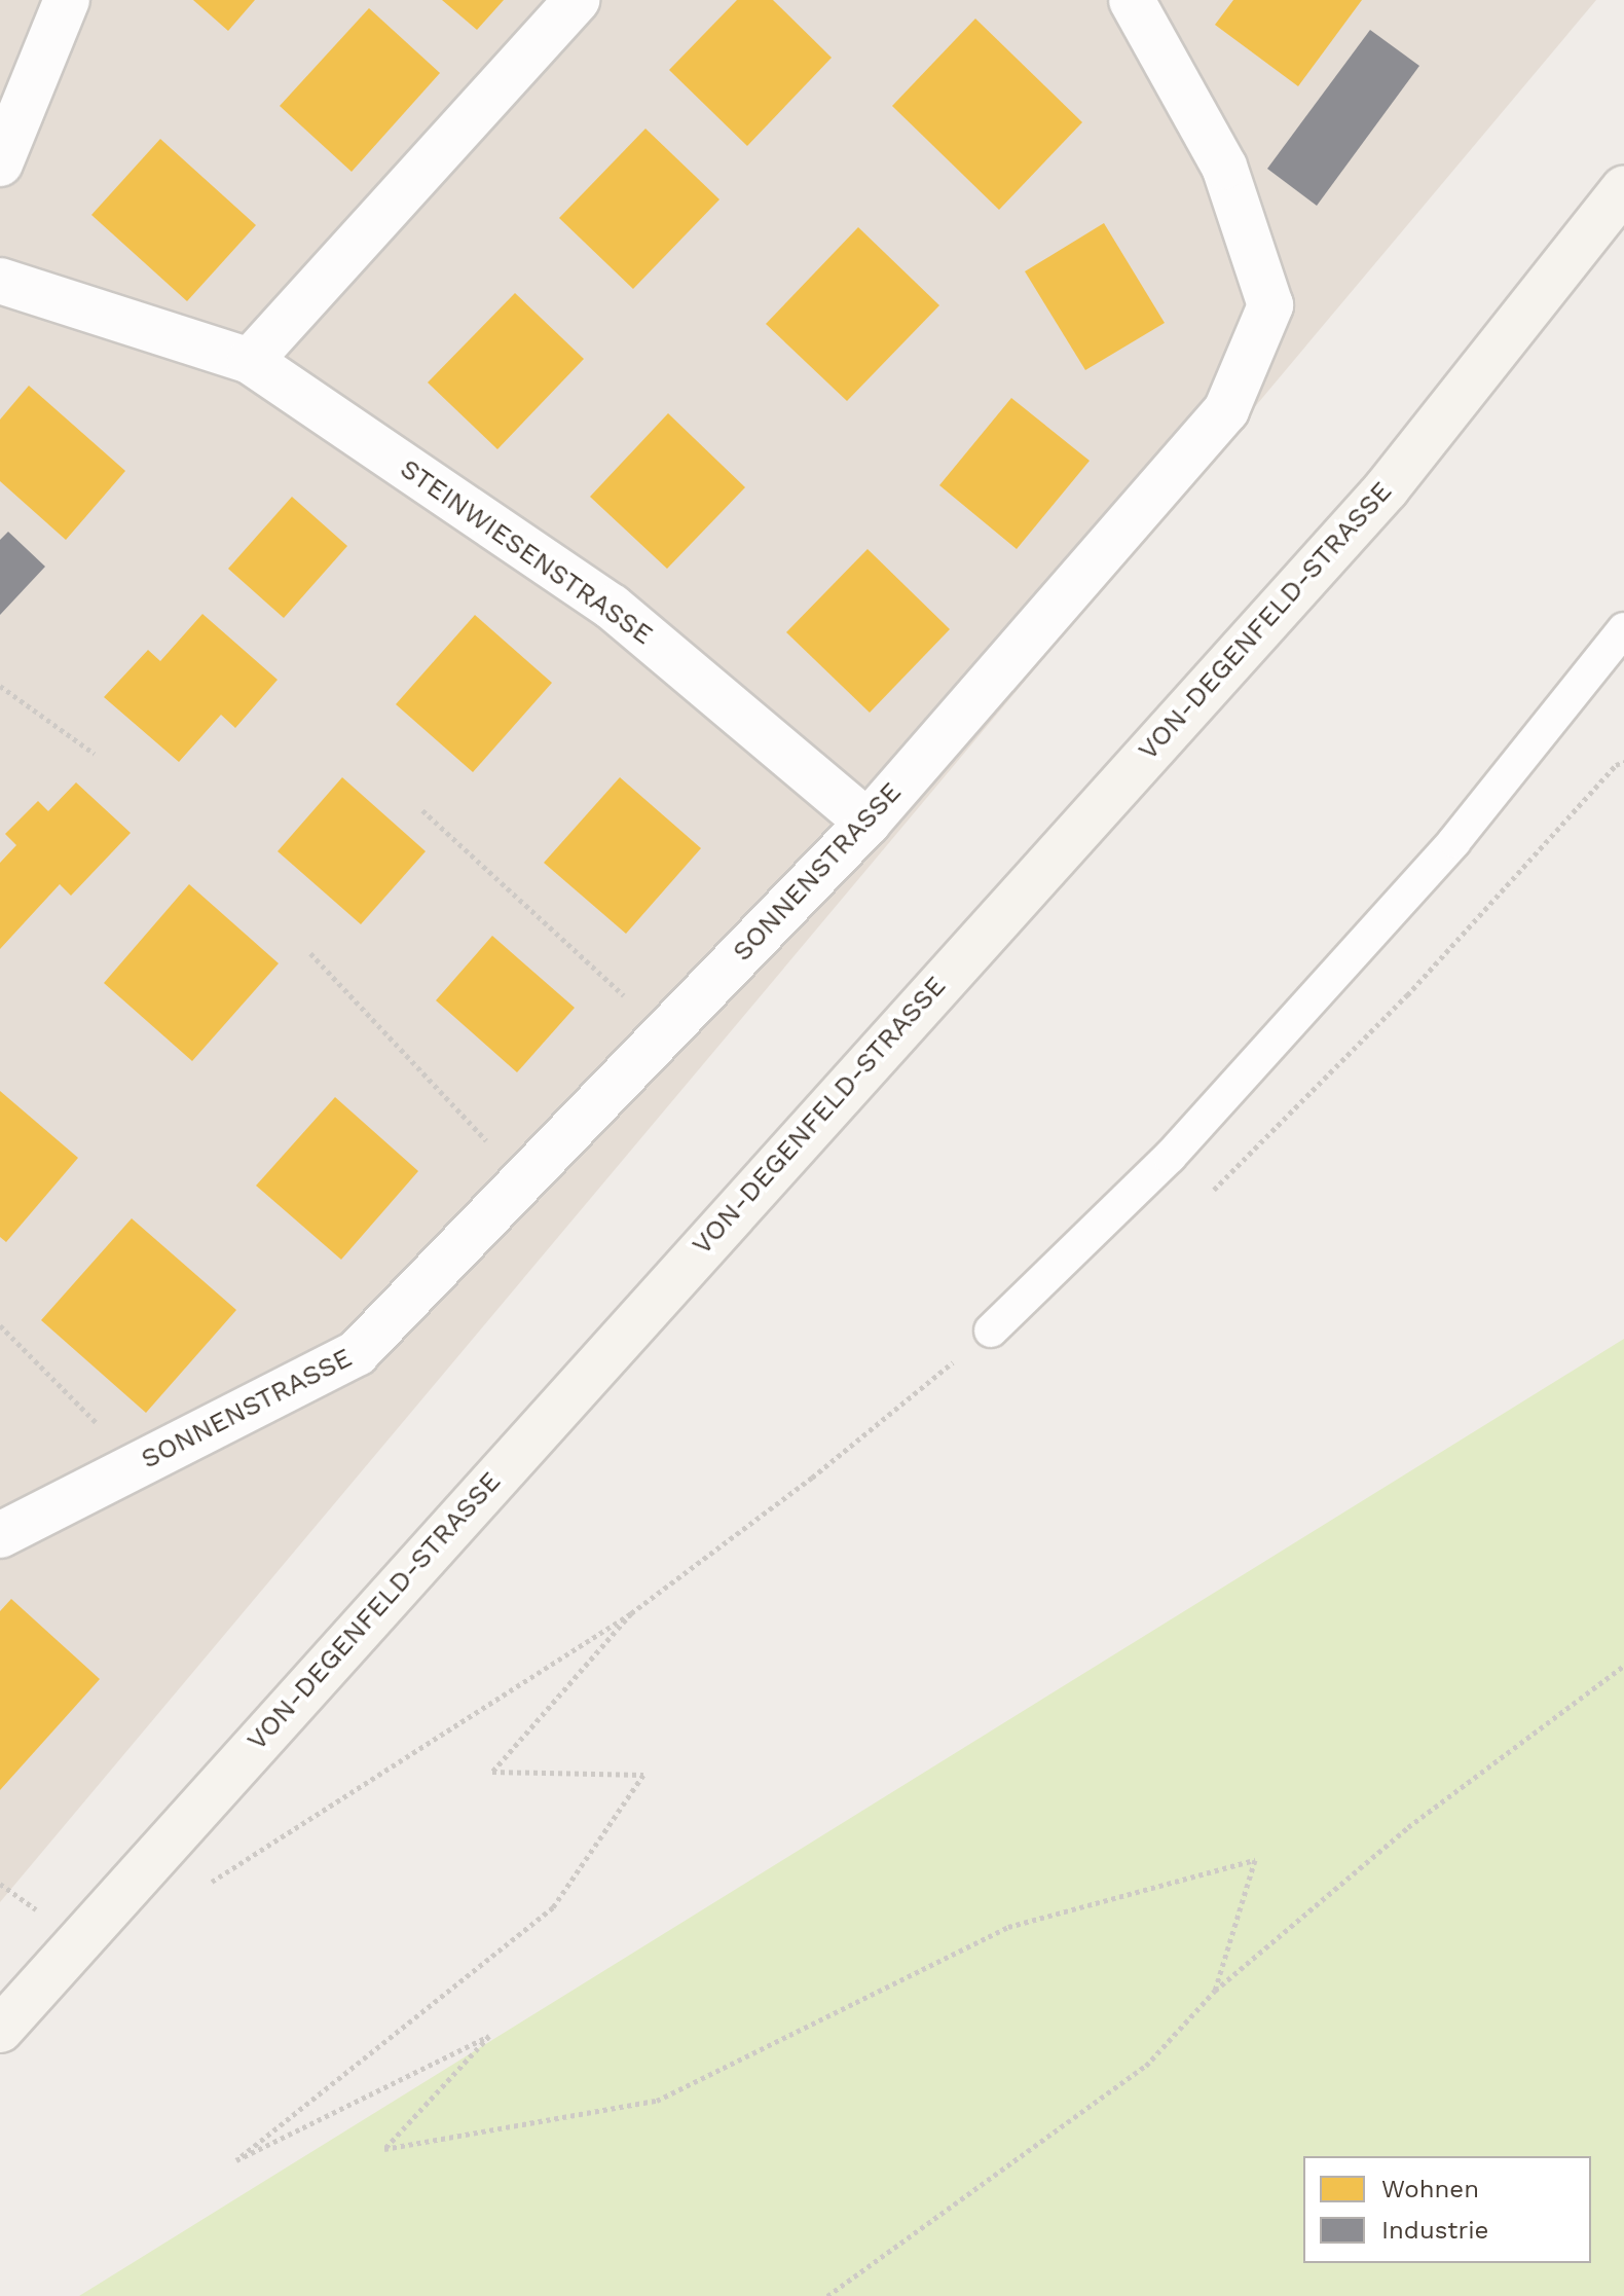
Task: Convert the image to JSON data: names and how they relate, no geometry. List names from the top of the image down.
{
  "streets": {
    "main road": ["VON-DEGENFELD-STRASSE"],
    "street": ["STEINWIESENSTRASSE", "SONNENSTRASSE"]
  },
  "crossings": [
    ["STEINWIESENSTRASSE", "SONNENSTRASSE"]
  ],
  "legend": ["Wohnen", "Industrie"]
}
